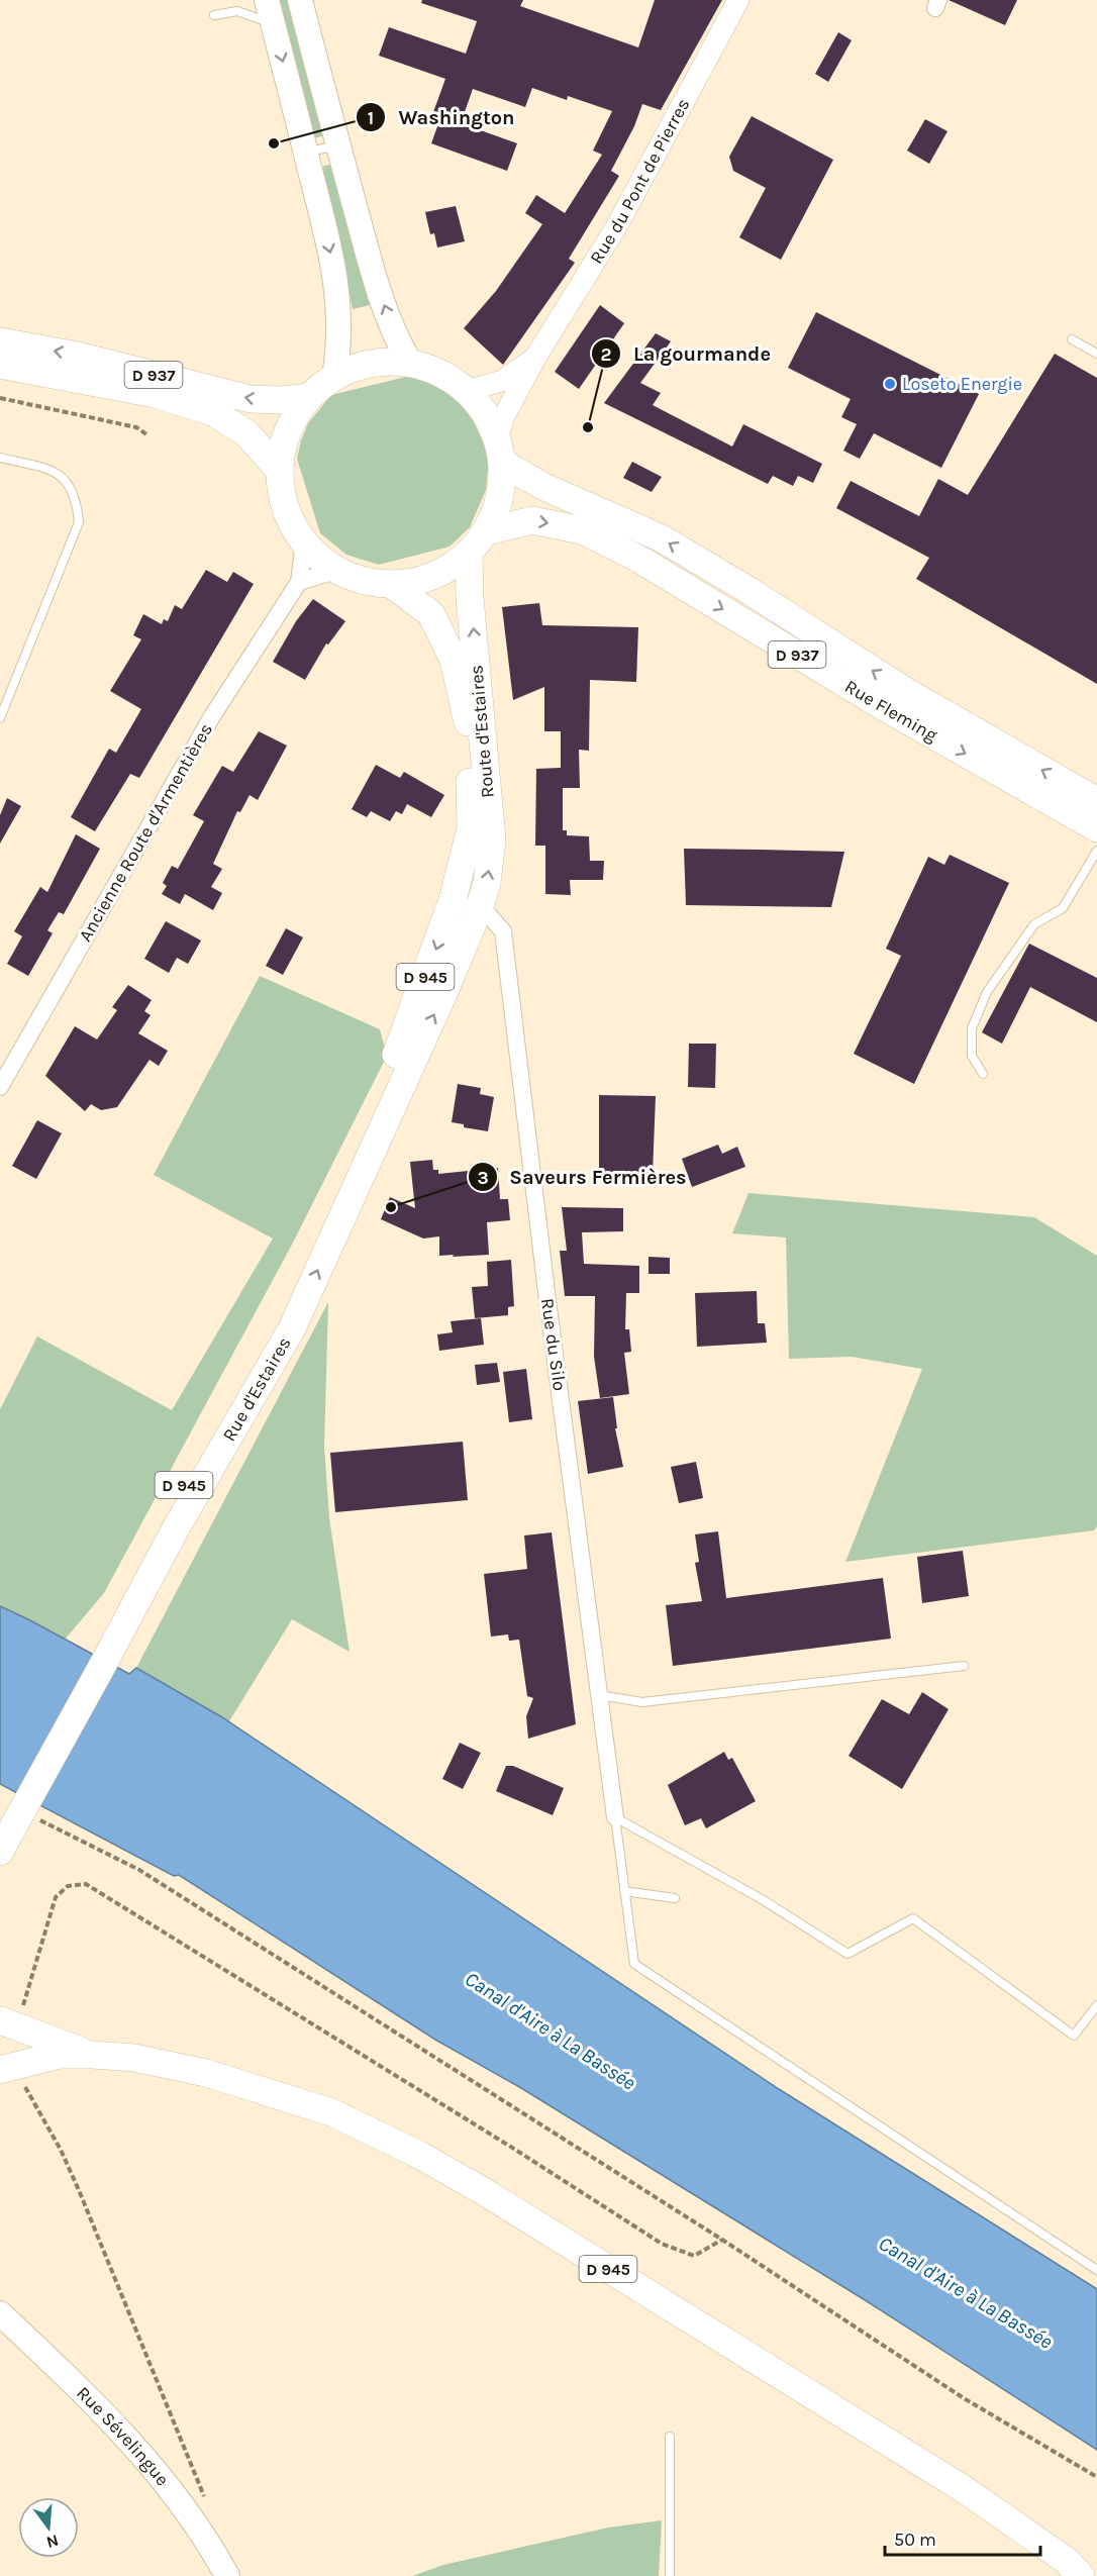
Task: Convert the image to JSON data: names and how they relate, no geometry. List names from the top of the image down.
{
  "streets": {
    "main road": [
      "D 937",
      "Rue Fleming",
      "Route d'Estaires",
      "D 945",
      "Rue d'Estaires",
      "Rue Sévelingue"
    ],
    "street": ["Rue du Pont de Pierres", "Ancienne Route d'Armentières", "Rue du Silo"]
  },
  "crossings": [
    ["Rue du Pont de Pierres", "Rue Fleming"],
    ["Route d'Estaires", "D 945"],
    ["Route d'Estaires", "Rue du Silo"],
    ["Route d'Estaires", "Rue d'Estaires"],
    ["D 945", "Rue du Silo"],
    ["D 945", "Rue d'Estaires"],
    ["Rue du Silo", "Rue d'Estaires"]
  ],
  "water": ["Canal d'Aire à La Bassée"],
  "places": [
    "Washington",
    "Loseto Energie",
    "La gourmande",
    "Saveurs Fermières"
  ],
  "scale_bar": "50 m",
  "north": "bottom"
}
